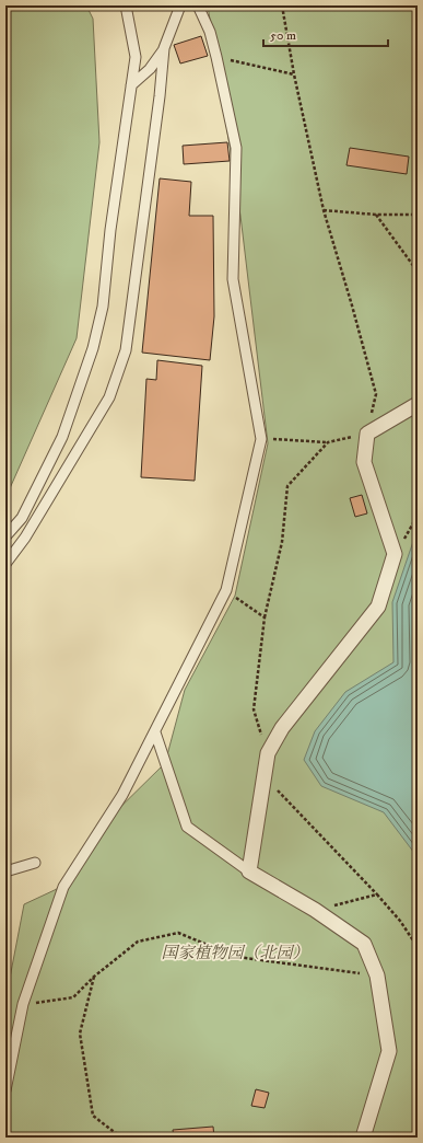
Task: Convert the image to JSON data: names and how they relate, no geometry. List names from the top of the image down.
{
  "parks": ["国家植物园（北园）"],
  "scale_bar": "50 m"
}
